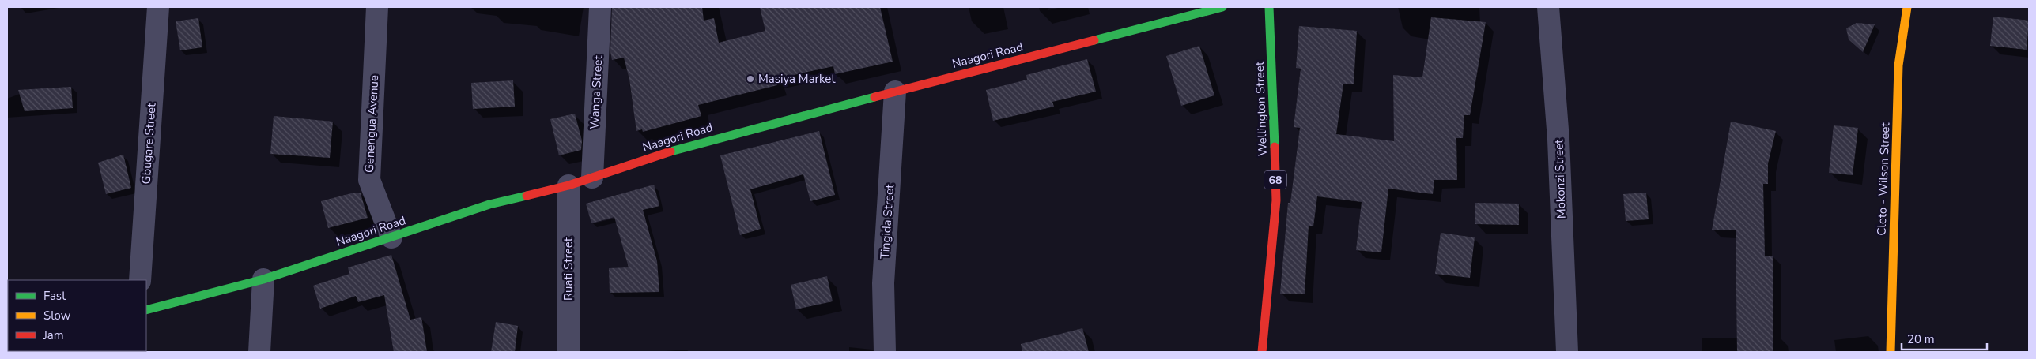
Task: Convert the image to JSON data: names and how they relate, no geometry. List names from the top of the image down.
{
  "streets": {
    "street": [
      "Naagori Road",
      "Wanga Street",
      "Wellington Street",
      "Genengua Avenue",
      "Gbugare Street",
      "Mokonzi Street",
      "Cleto - Wilson Street",
      "68",
      "Tingida Street",
      "Ruati Street"
    ]
  },
  "crossings": [
    ["Naagori Road", "Wanga Street"],
    ["Naagori Road", "Genengua Avenue"],
    ["Naagori Road", "Tingida Street"],
    ["Naagori Road", "Ruati Street"]
  ],
  "places": ["Masiya Market"],
  "legend": ["Fast", "Slow", "Jam"],
  "scale_bar": "20 m"
}
